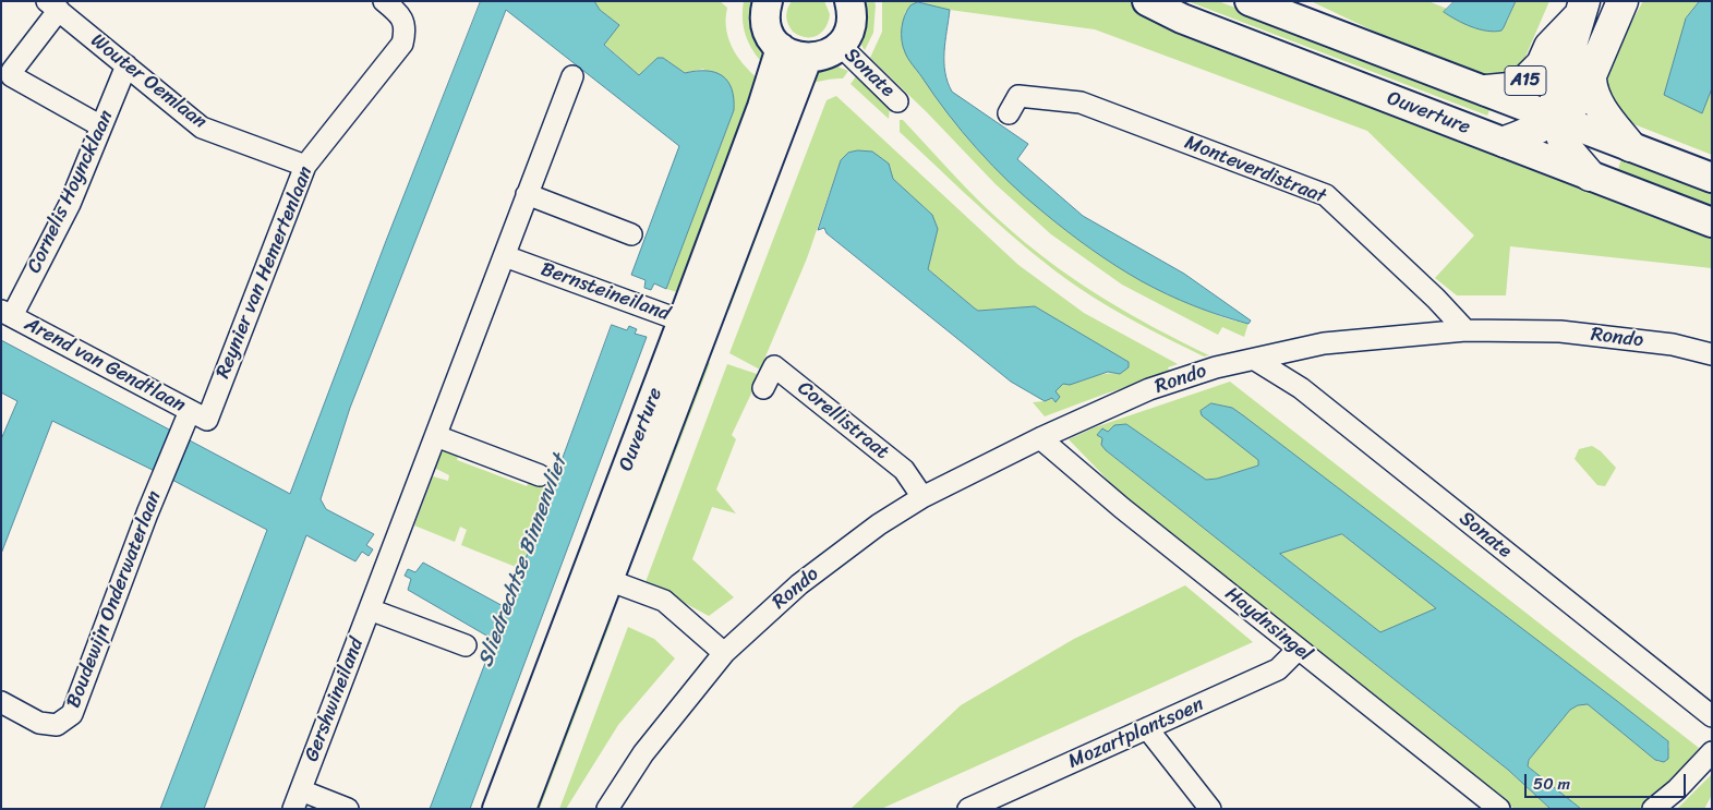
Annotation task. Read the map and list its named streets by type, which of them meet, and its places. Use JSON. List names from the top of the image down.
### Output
{
  "streets": {
    "highway": ["A15"],
    "street": [
      "Sonate",
      "Wouter Oemlaan",
      "Ouverture",
      "Monteverdistraat",
      "Cornelis Hoyncklaan",
      "Reynier van Hemertenlaan",
      "Bernsteineiland",
      "Rondo",
      "Arend van Gendtlaan",
      "Corellistraat",
      "Boudewijn Onderwaterlaan",
      "Haydnsingel",
      "Gershwineiland",
      "Mozartplantsoen"
    ]
  },
  "crossings": [
    ["Sonate", "Rondo"],
    ["A15", "Ouverture"],
    ["Wouter Oemlaan", "Cornelis Hoyncklaan"],
    ["Wouter Oemlaan", "Reynier van Hemertenlaan"],
    ["Ouverture", "Bernsteineiland"],
    ["Monteverdistraat", "Rondo"],
    ["Cornelis Hoyncklaan", "Arend van Gendtlaan"],
    ["Reynier van Hemertenlaan", "Arend van Gendtlaan"],
    ["Reynier van Hemertenlaan", "Boudewijn Onderwaterlaan"],
    ["Rondo", "Corellistraat"],
    ["Rondo", "Haydnsingel"],
    ["Arend van Gendtlaan", "Boudewijn Onderwaterlaan"],
    ["Haydnsingel", "Mozartplantsoen"]
  ],
  "water": ["Sliedrechtse Binnenvliet"],
  "scale_bar": "50 m"
}
